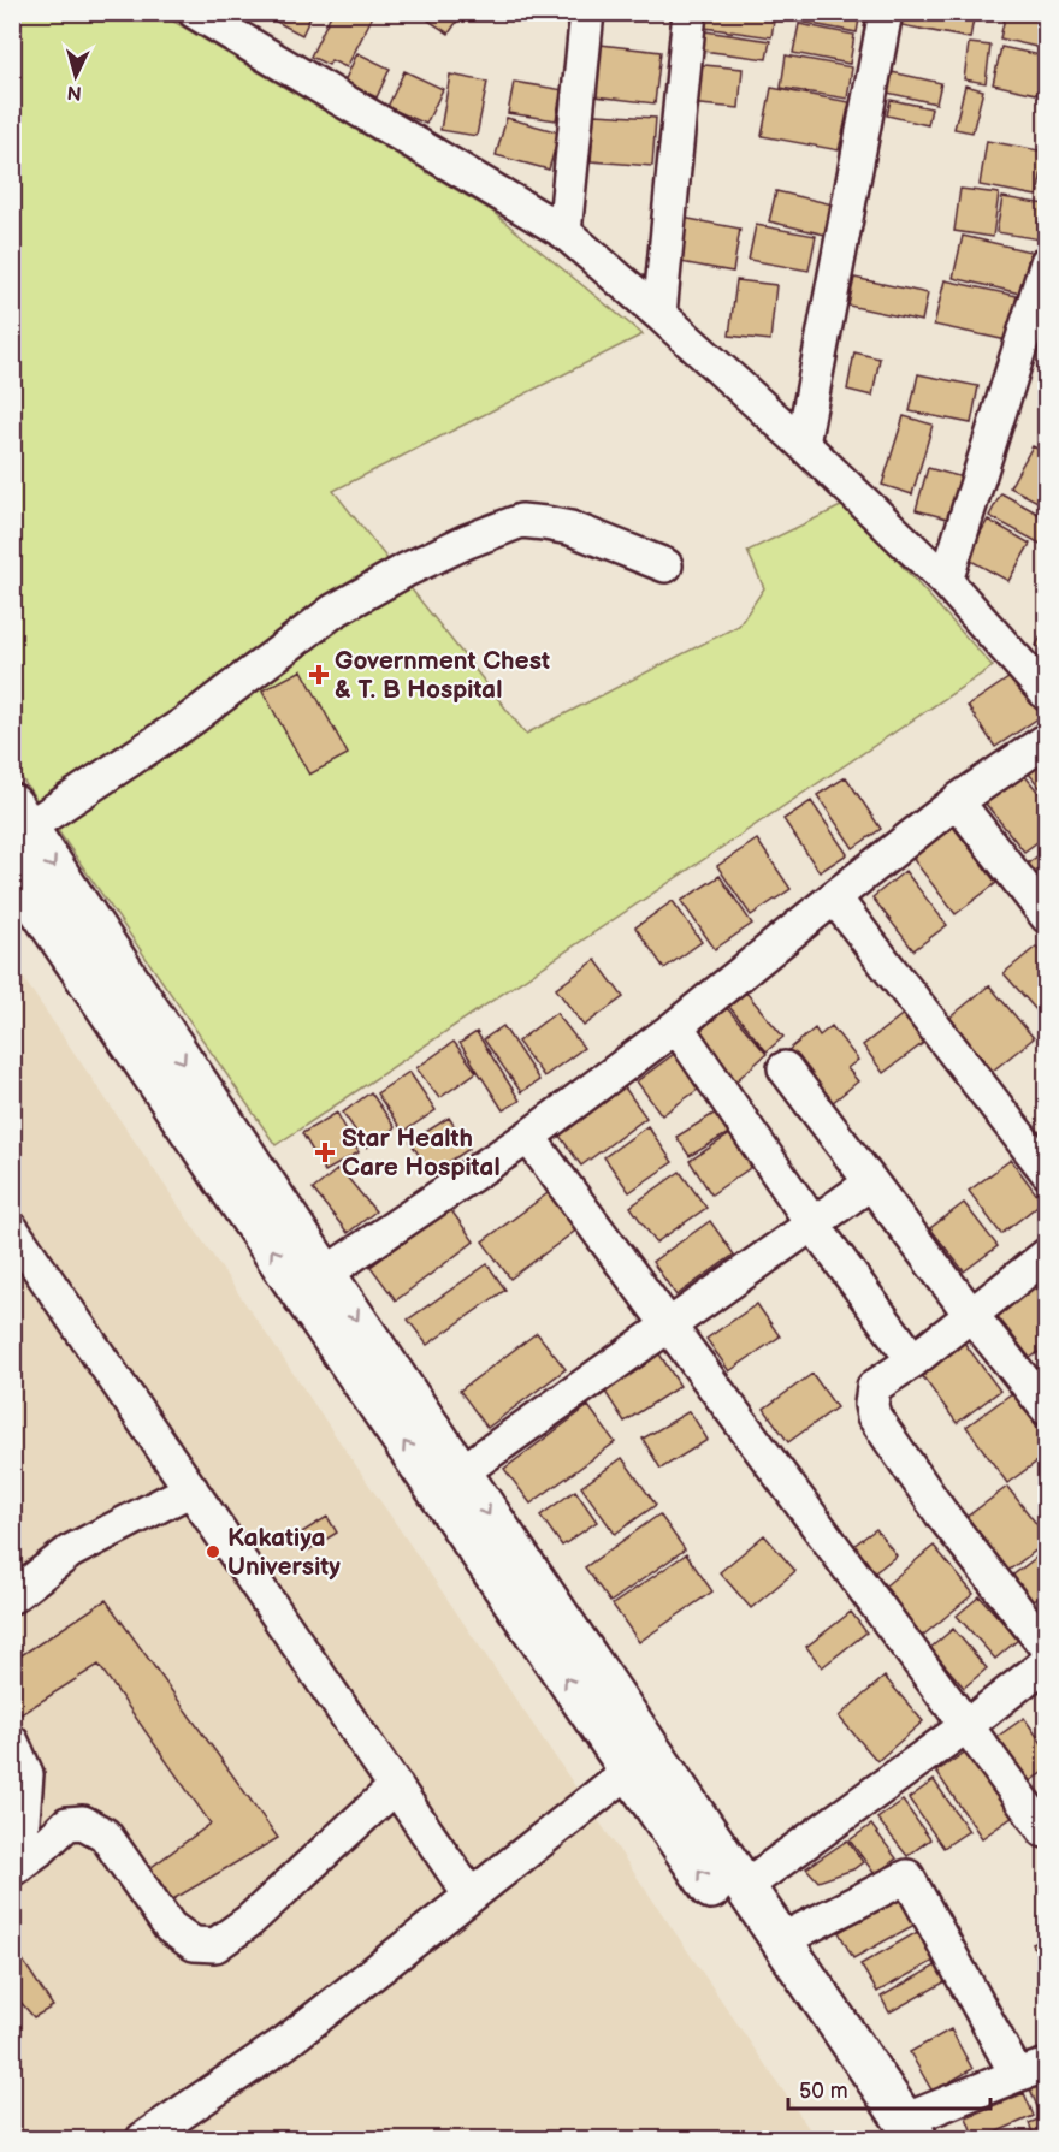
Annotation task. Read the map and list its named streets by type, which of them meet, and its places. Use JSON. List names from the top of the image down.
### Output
{
  "places": {
    "health": ["Government Chest & T. B Hospital", "Star Health Care Hospital"],
    "other": ["Kakatiya University"]
  },
  "scale_bar": "50 m",
  "north": "bottom"
}
